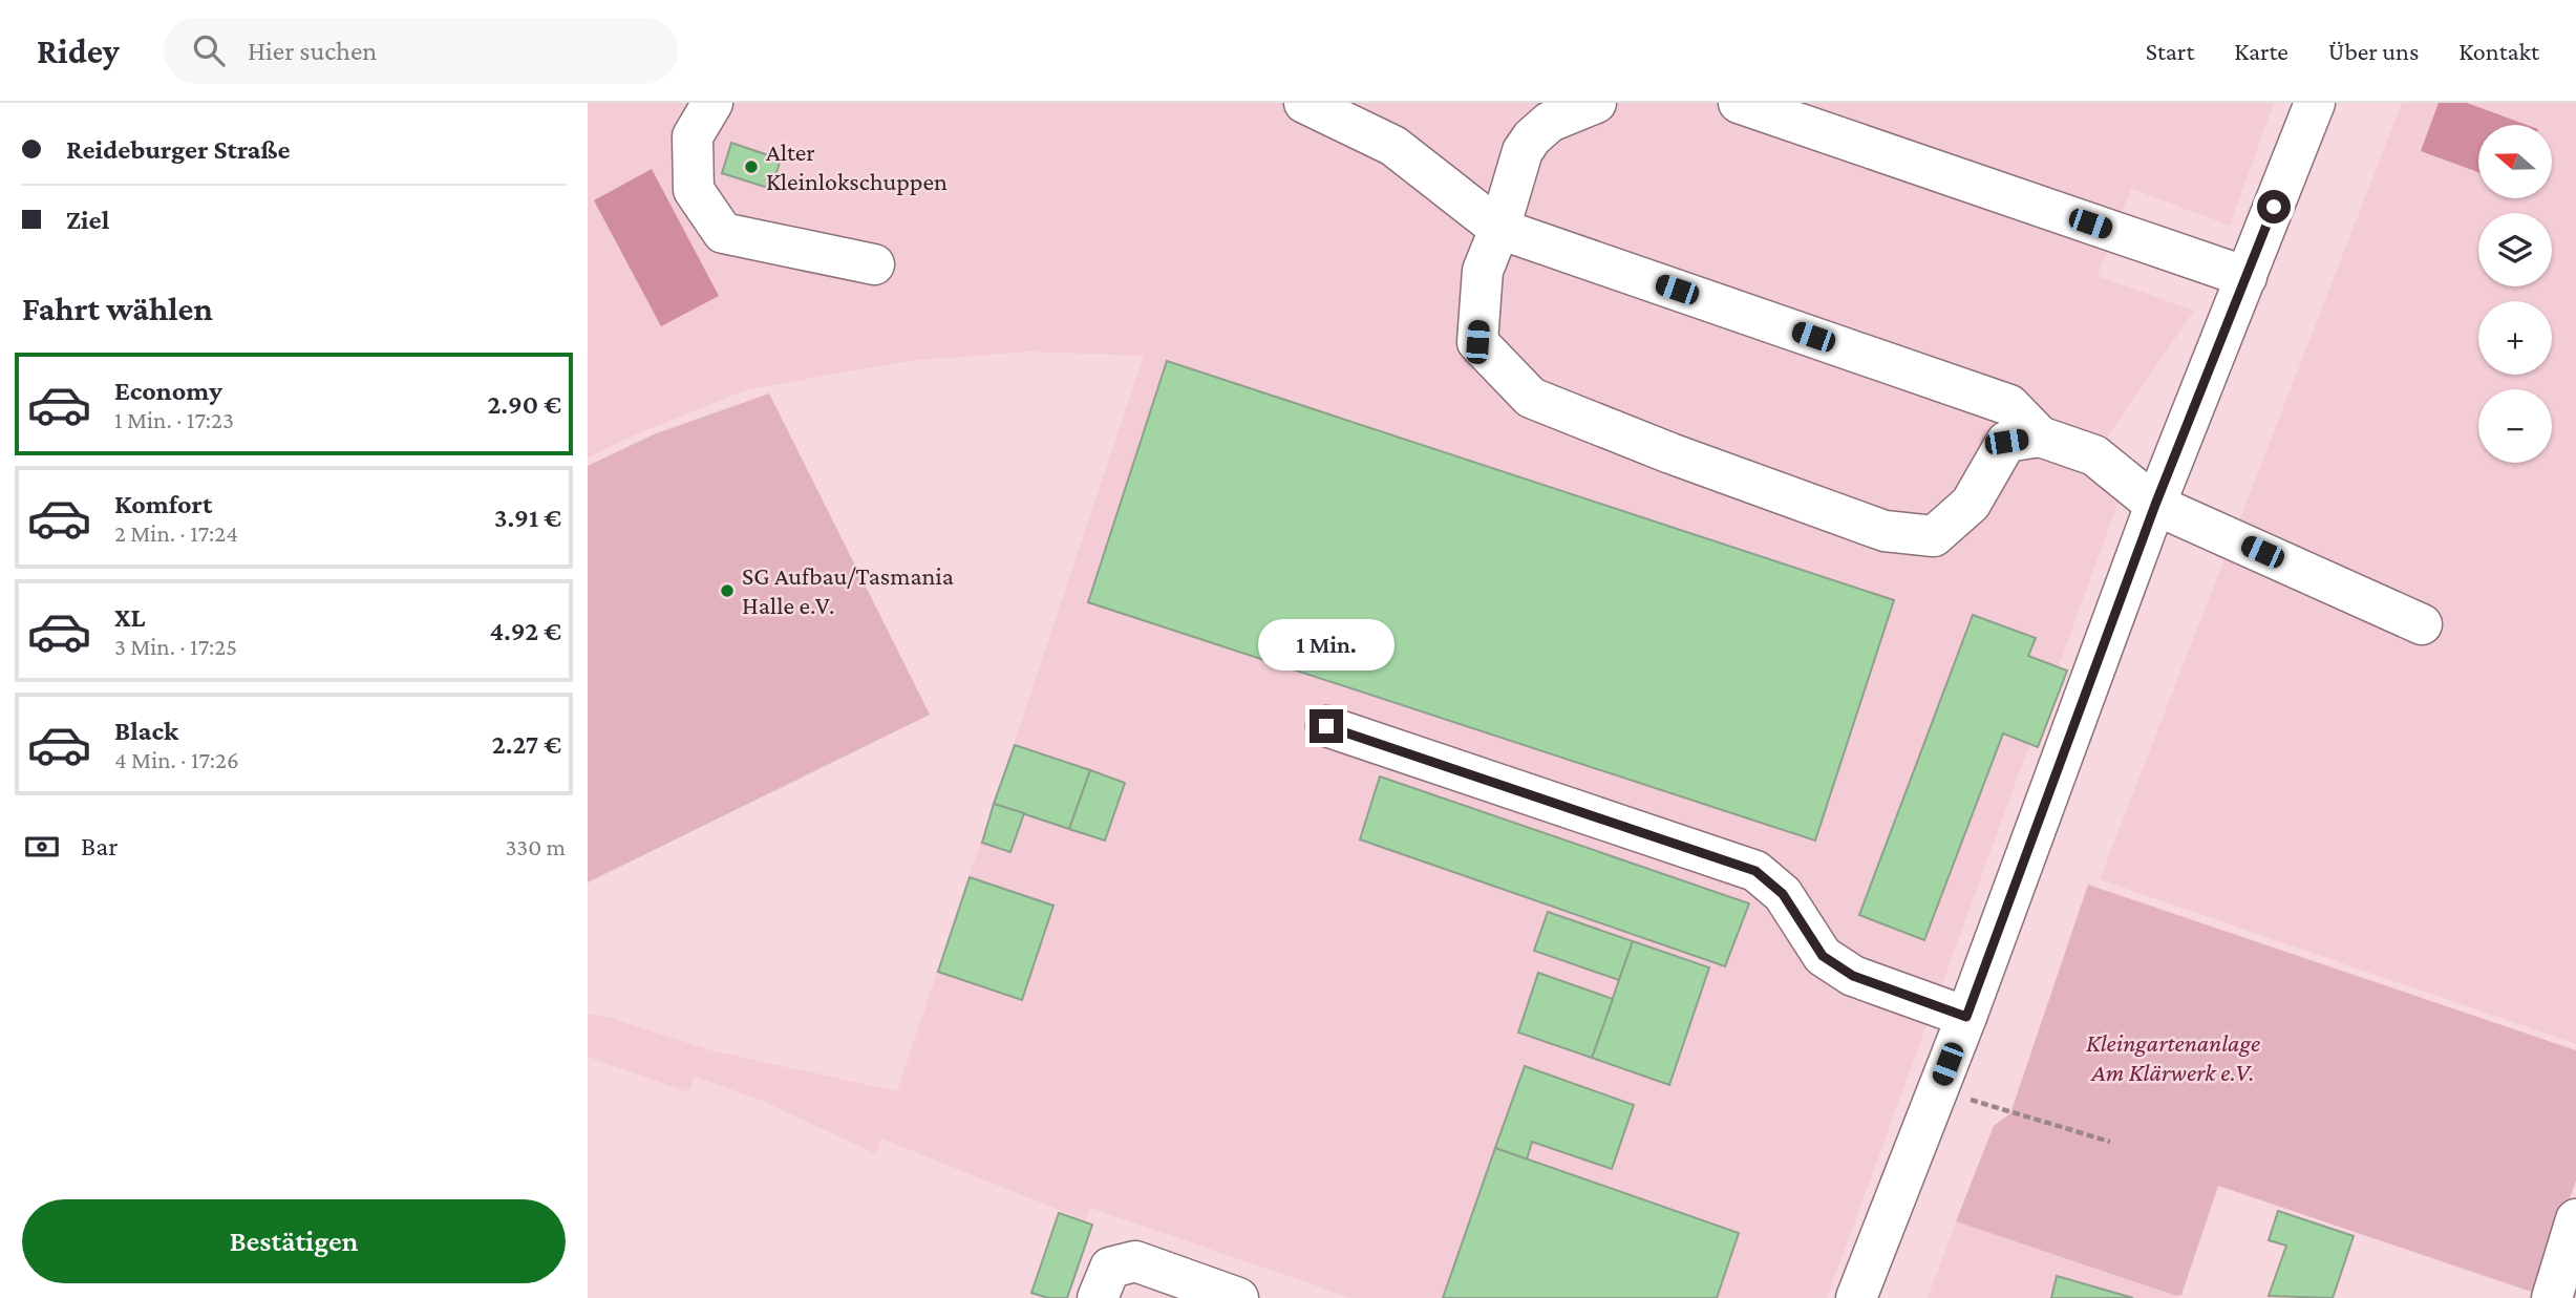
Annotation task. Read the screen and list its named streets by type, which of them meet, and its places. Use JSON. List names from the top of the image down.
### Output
{
  "parks": ["Kleingartenanlage Am Klärwerk e.V."],
  "places": ["Alter Kleinlokschuppen", "SG Aufbau/Tasmania Halle e.V."],
  "north": "left",
  "page": {
    "header": "Ridey",
    "search": "Hier suchen",
    "nav": [
      "Start",
      "Karte",
      "Über uns",
      "Kontakt"
    ],
    "banner": ["Reideburger Straße", "Ziel"],
    "map_buttons": ["+", "−"],
    "heading": "Fahrt wählen",
    "list": [
      {
        "name": "Economy",
        "note": "1 Min. · 17:23",
        "value": "2.90 €"
      },
      {
        "name": "Komfort",
        "note": "2 Min. · 17:24",
        "value": "3.91 €"
      },
      {
        "name": "XL",
        "note": "3 Min. · 17:25",
        "value": "4.92 €"
      },
      {
        "name": "Black",
        "note": "4 Min. · 17:26",
        "value": "2.27 €"
      }
    ],
    "bubble": "1 Min.",
    "pay": ["Bar", "330 m"],
    "buttons": "Bestätigen"
  }
}
